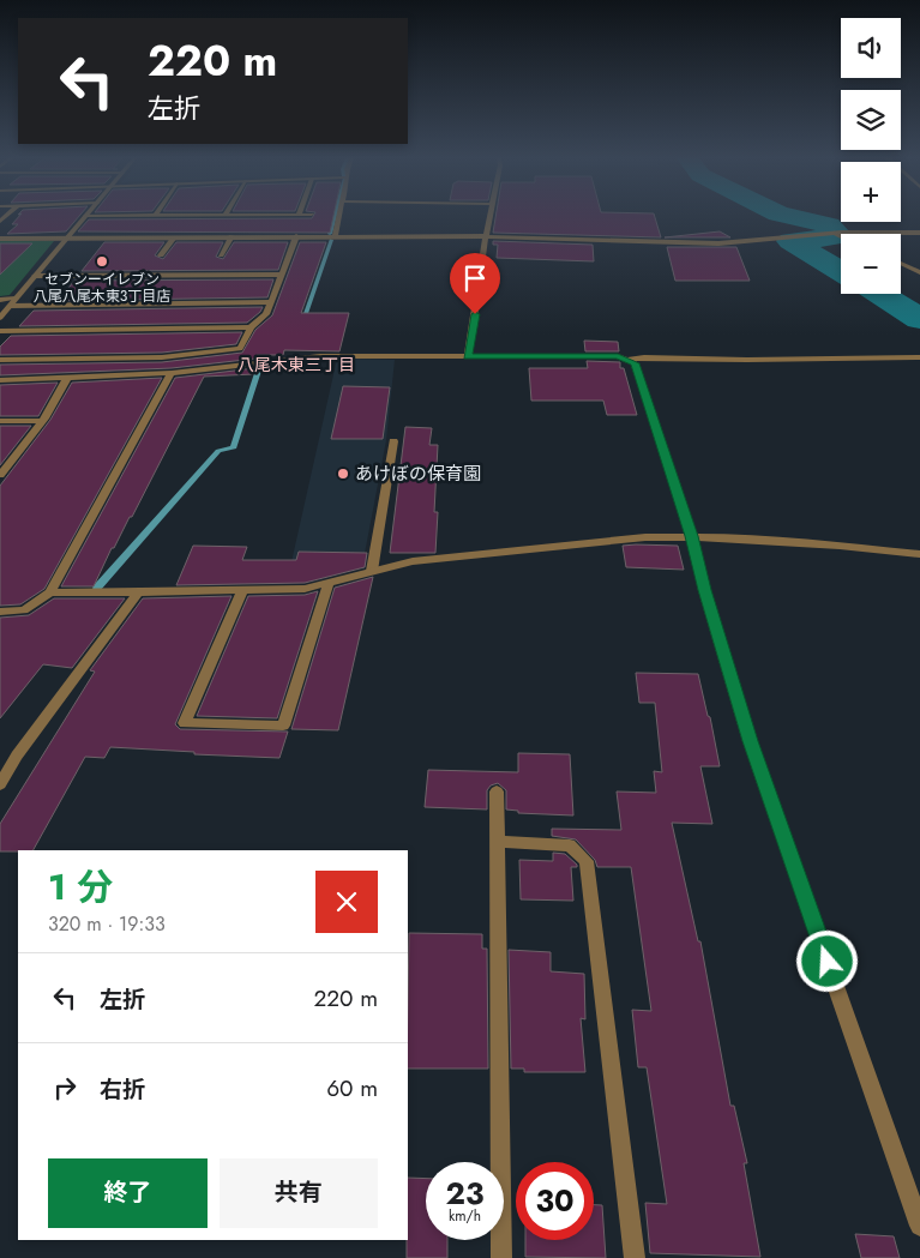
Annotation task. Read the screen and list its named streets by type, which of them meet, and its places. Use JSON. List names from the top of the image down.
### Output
{
  "districts": ["八尾木東三丁目"],
  "places": ["セブンーイレブン 八尾八尾木東3丁目店", "あけぼの保育園"],
  "page": {
    "map_buttons": ["+", "−"],
    "turn": ["220 m", "左折"],
    "heading": ["1 分", "320 m · 19:33"],
    "list": [
      {
        "name": "左折",
        "value": "220 m"
      },
      {
        "name": "右折",
        "value": "60 m"
      }
    ],
    "buttons": ["終了", "共有"],
    "speed": "23 km/h",
    "limit": "30"
  }
}
